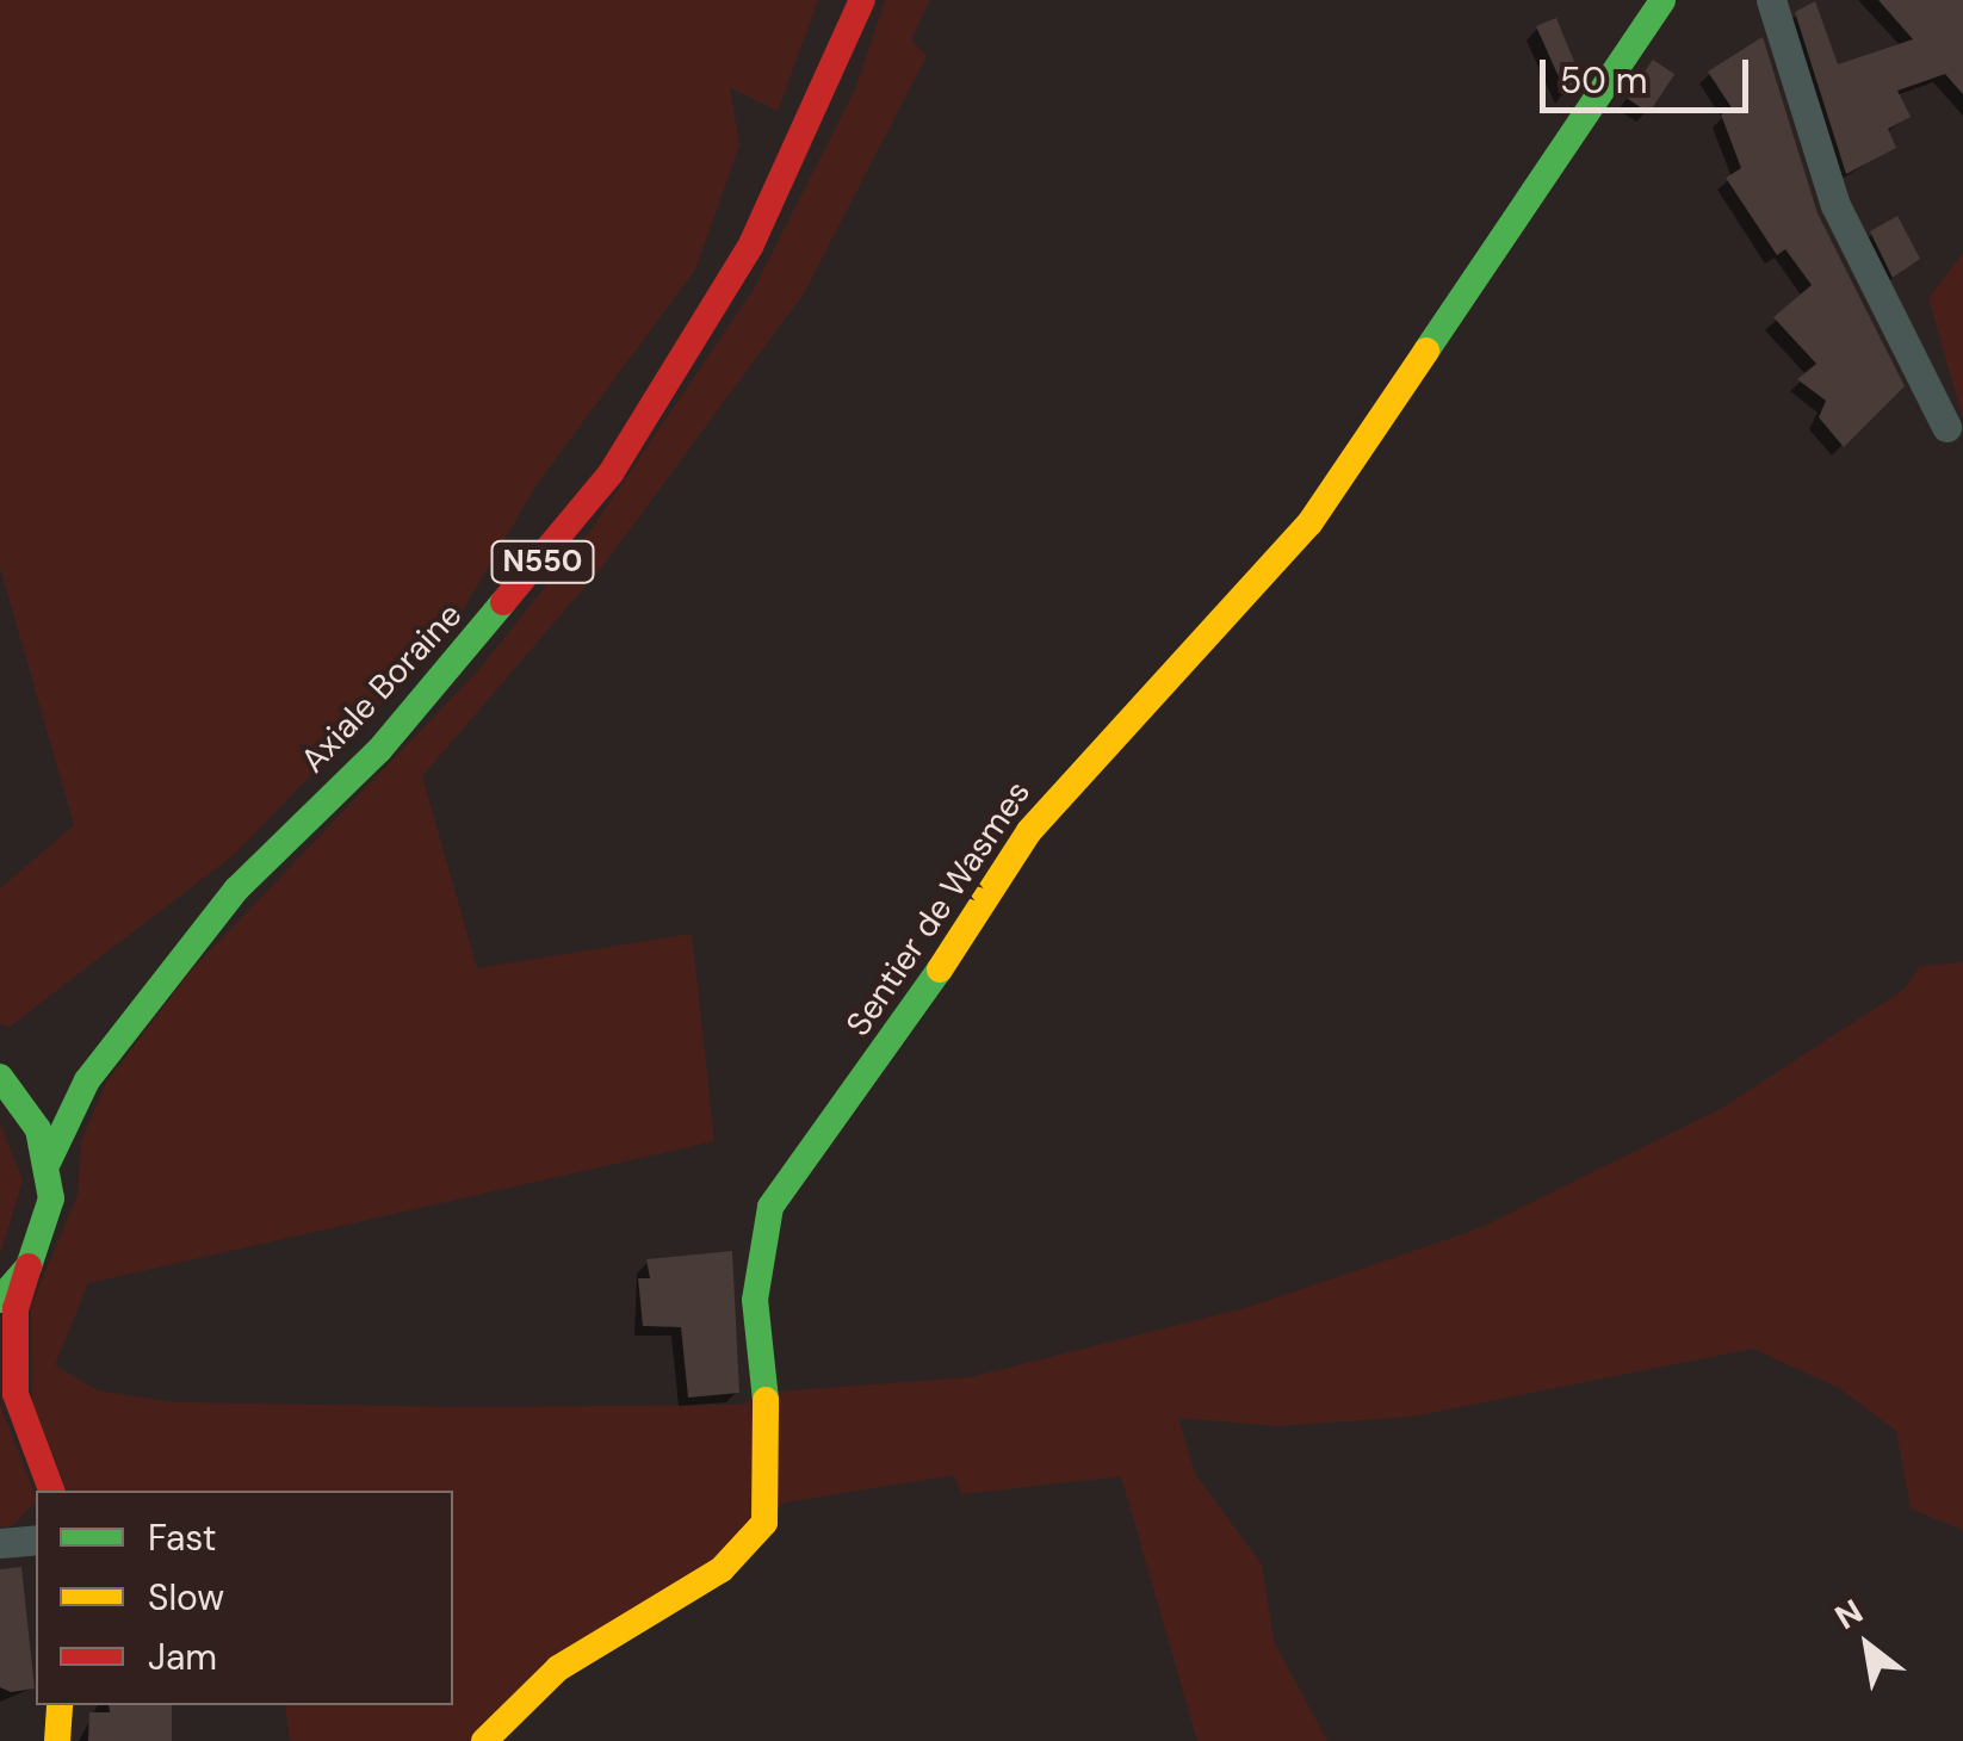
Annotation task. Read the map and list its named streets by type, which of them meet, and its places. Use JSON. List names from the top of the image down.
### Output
{
  "streets": {
    "street": ["N550", "Axiale Boraine", "Sentier de Wasmes"]
  },
  "legend": ["Fast", "Slow", "Jam"],
  "scale_bar": "50 m",
  "north": "top left"
}
